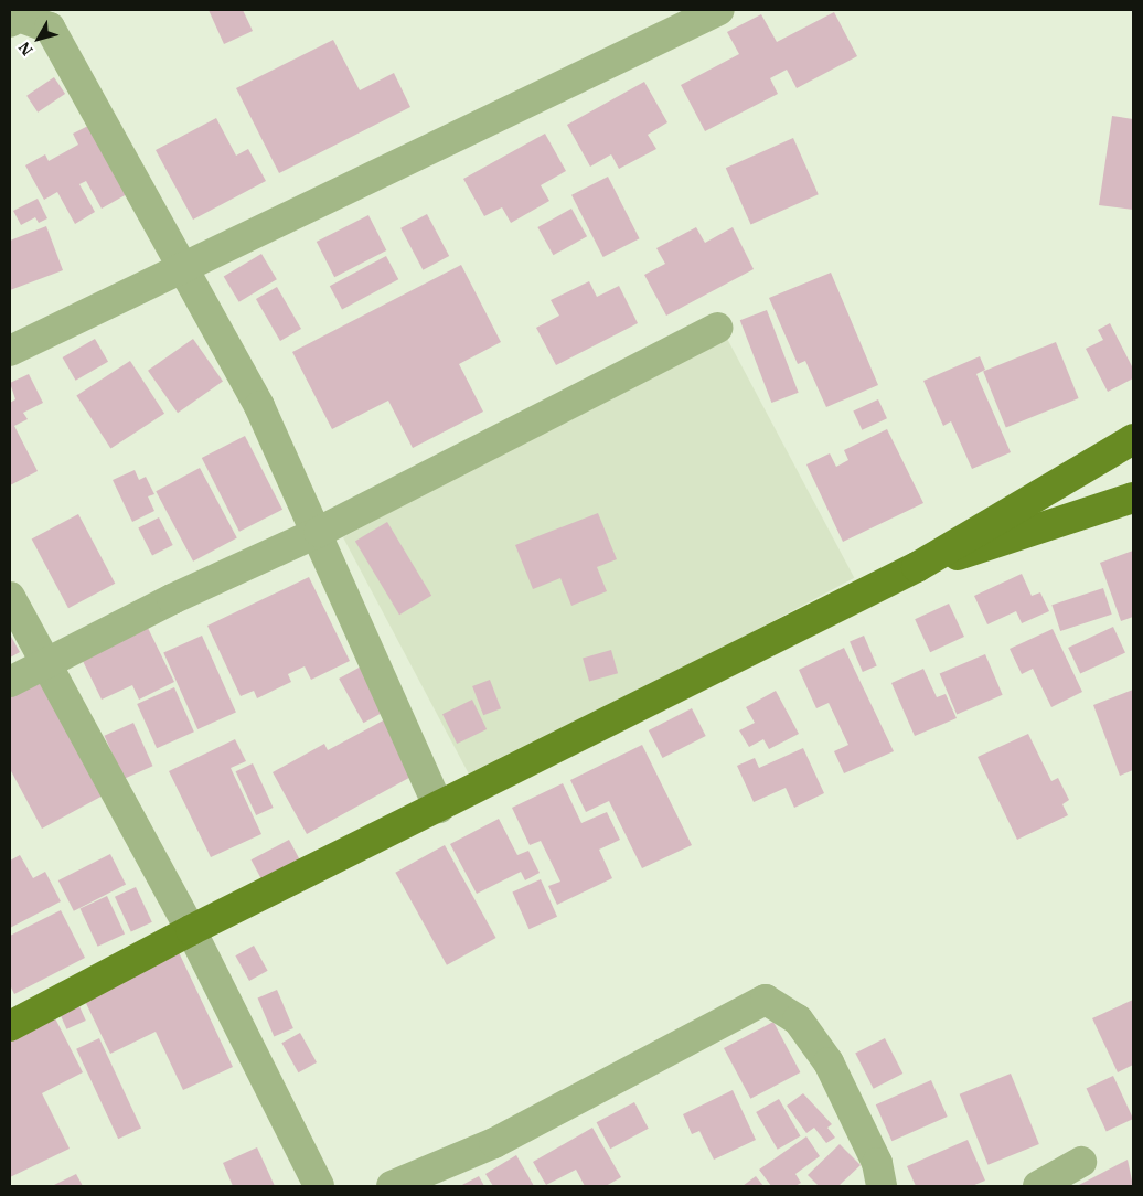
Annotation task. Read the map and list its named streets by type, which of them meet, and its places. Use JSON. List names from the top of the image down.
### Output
{
  "north": "bottom left"
}
